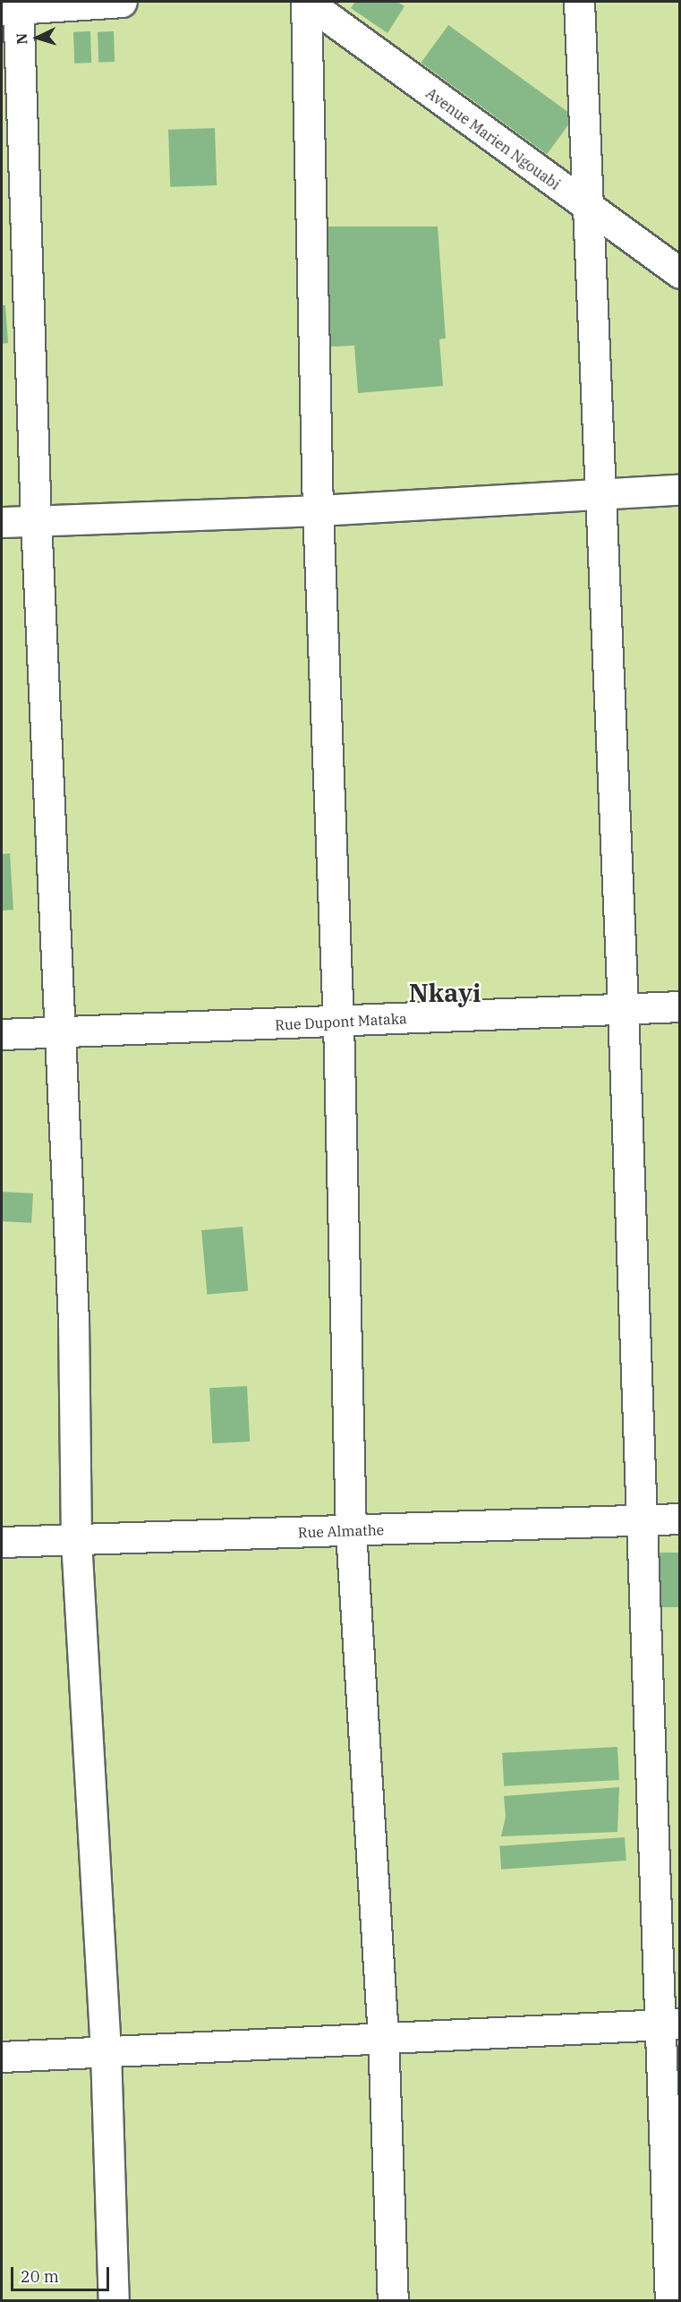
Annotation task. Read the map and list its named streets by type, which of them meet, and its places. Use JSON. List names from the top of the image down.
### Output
{
  "streets": {
    "street": ["Avenue Marien Ngouabi", "Rue Dupont Mataka", "Rue Almathe"]
  },
  "districts": ["Nkayi"],
  "scale_bar": "20 m",
  "north": "left"
}
